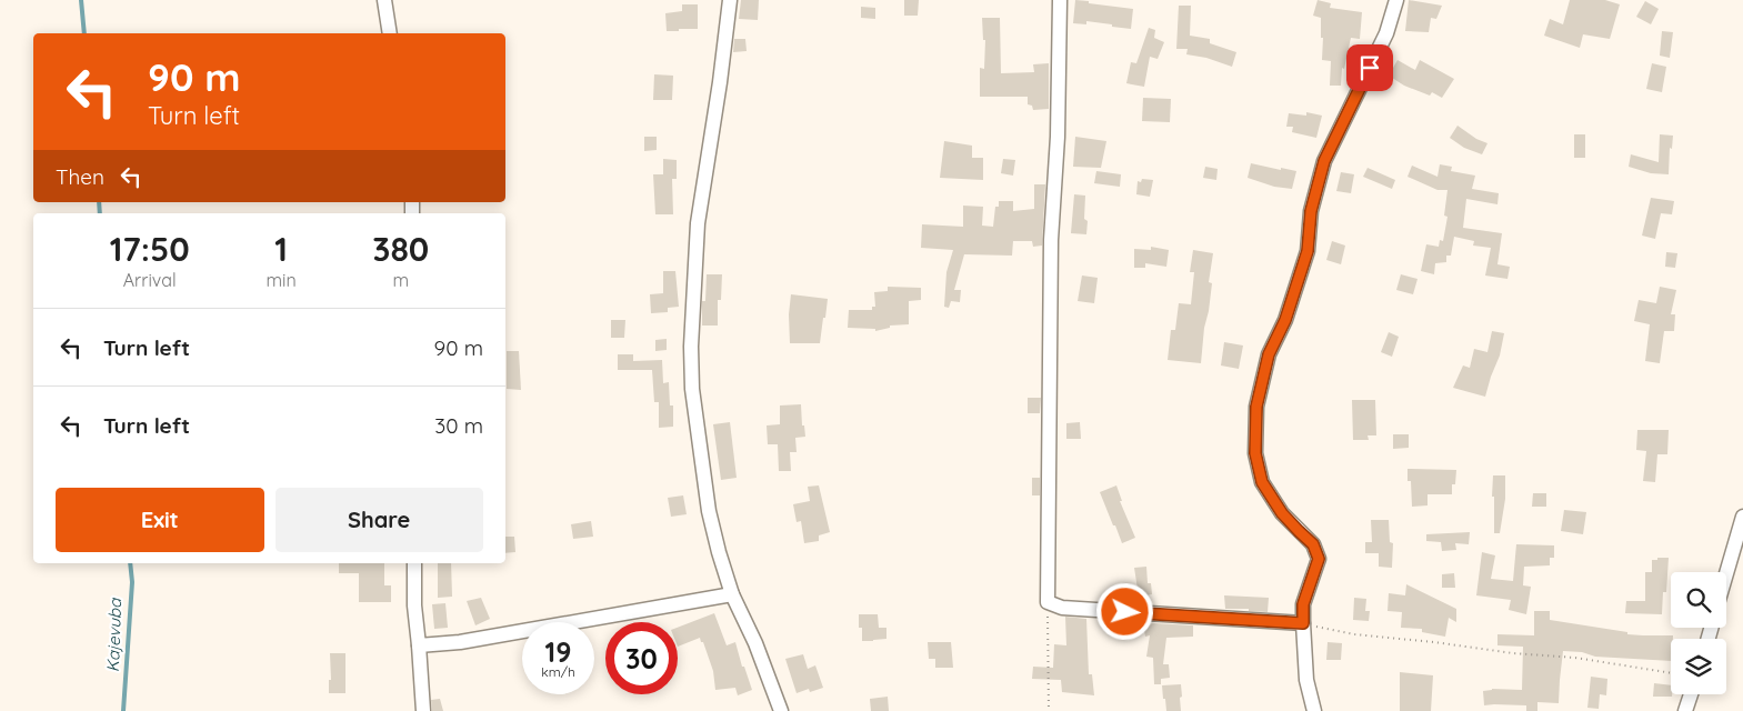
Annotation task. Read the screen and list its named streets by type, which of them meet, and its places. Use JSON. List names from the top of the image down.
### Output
{
  "water": ["Kajevuba"],
  "page": {
    "turn": ["90 m", "Turn left"],
    "then": "Then",
    "eta": [
      "17:50",
      "Arrival",
      "1",
      "min",
      "380",
      "m"
    ],
    "list": [
      {
        "name": "Turn left",
        "value": "90 m"
      },
      {
        "name": "Turn left",
        "value": "30 m"
      }
    ],
    "buttons": ["Exit", "Share"],
    "speed": "19 km/h",
    "limit": "30"
  }
}
